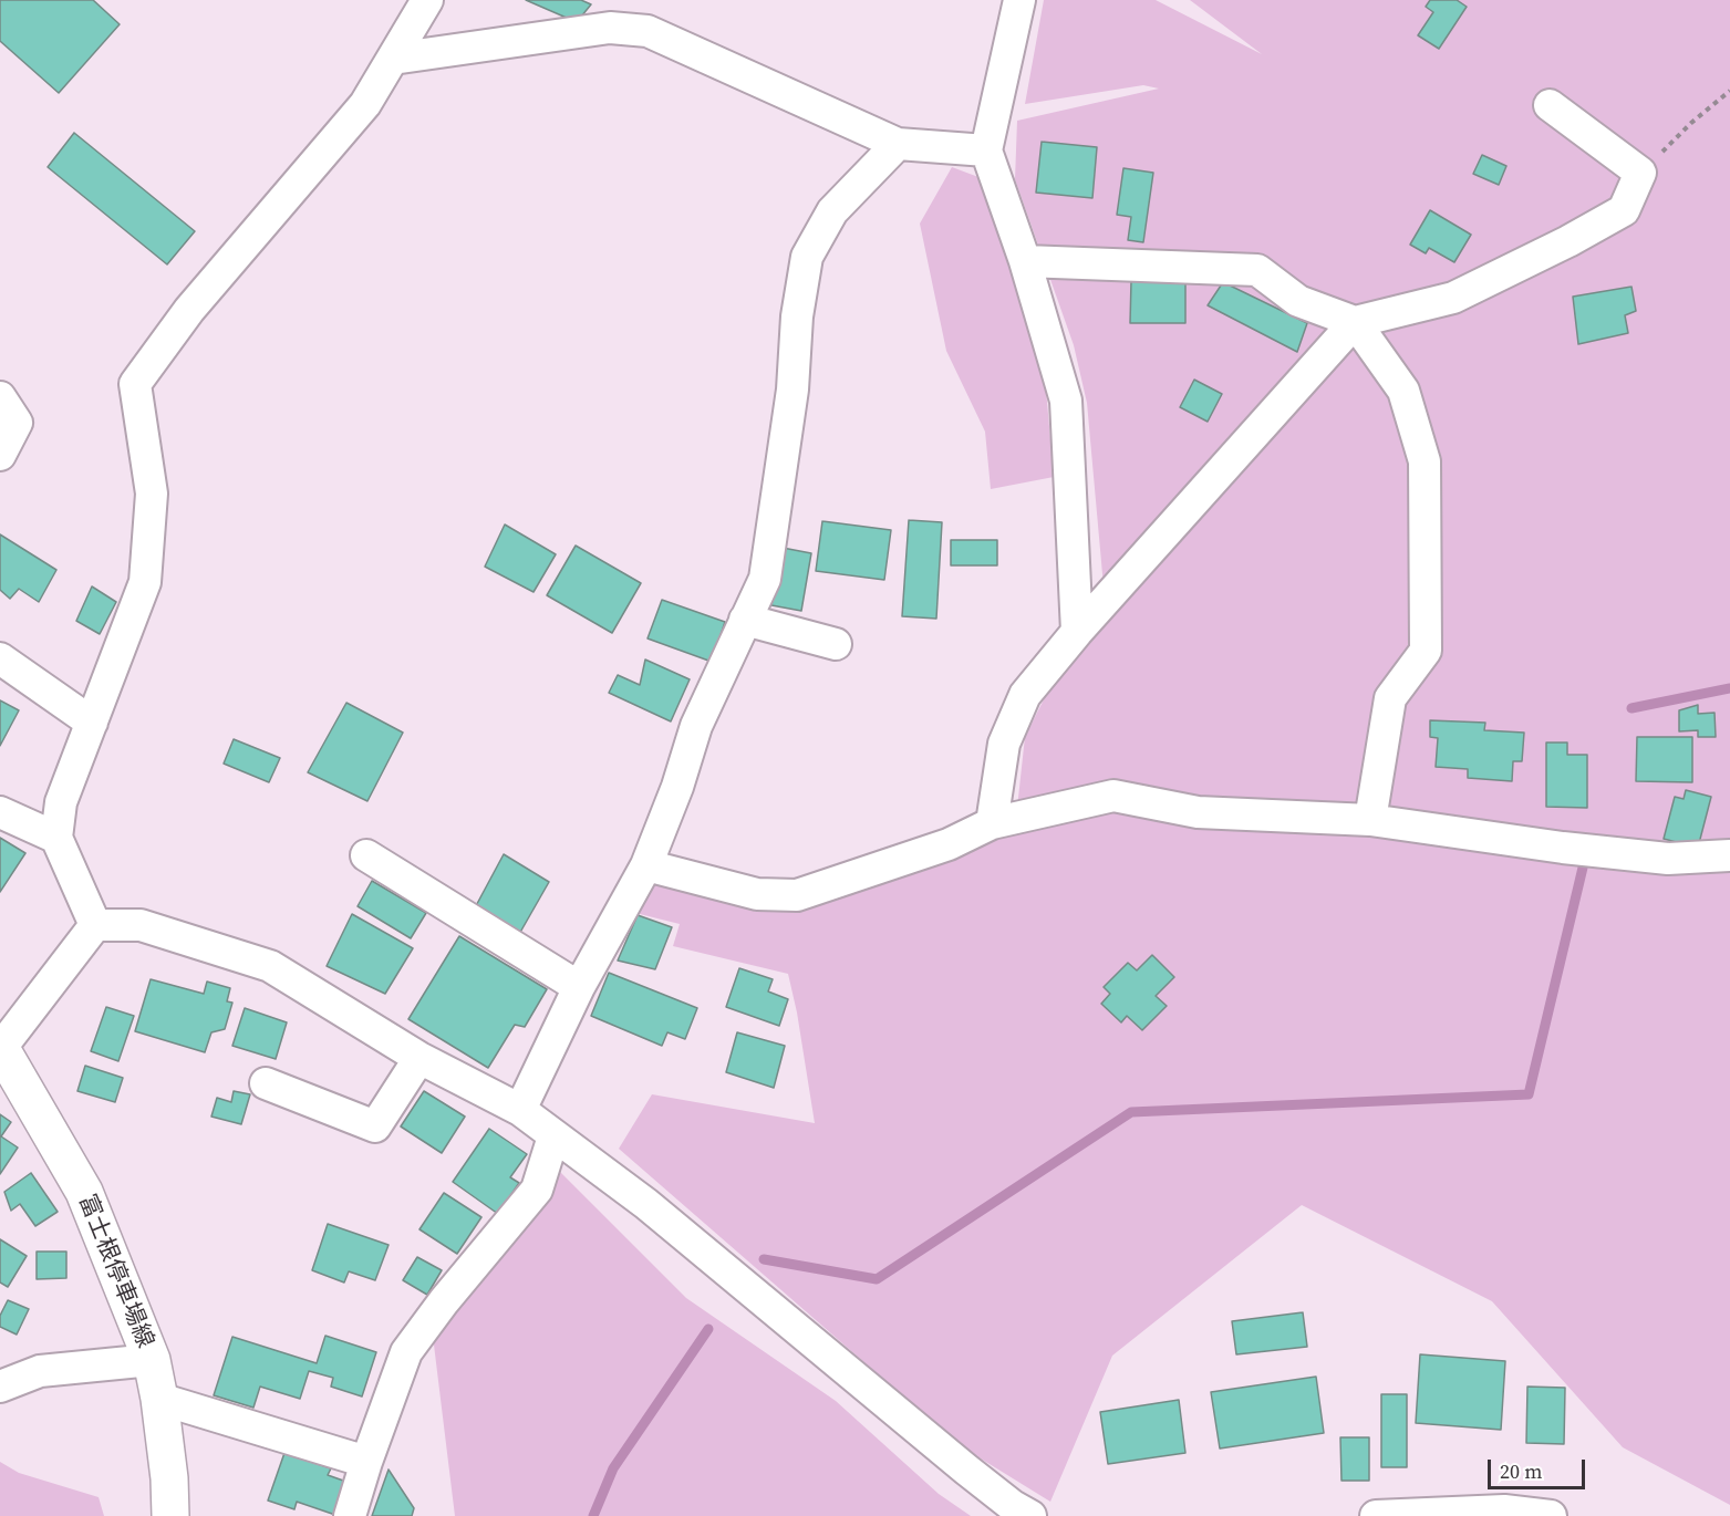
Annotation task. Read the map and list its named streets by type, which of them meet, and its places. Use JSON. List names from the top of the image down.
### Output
{
  "streets": {
    "main road": ["富士根停車場線"]
  },
  "scale_bar": "20 m"
}
